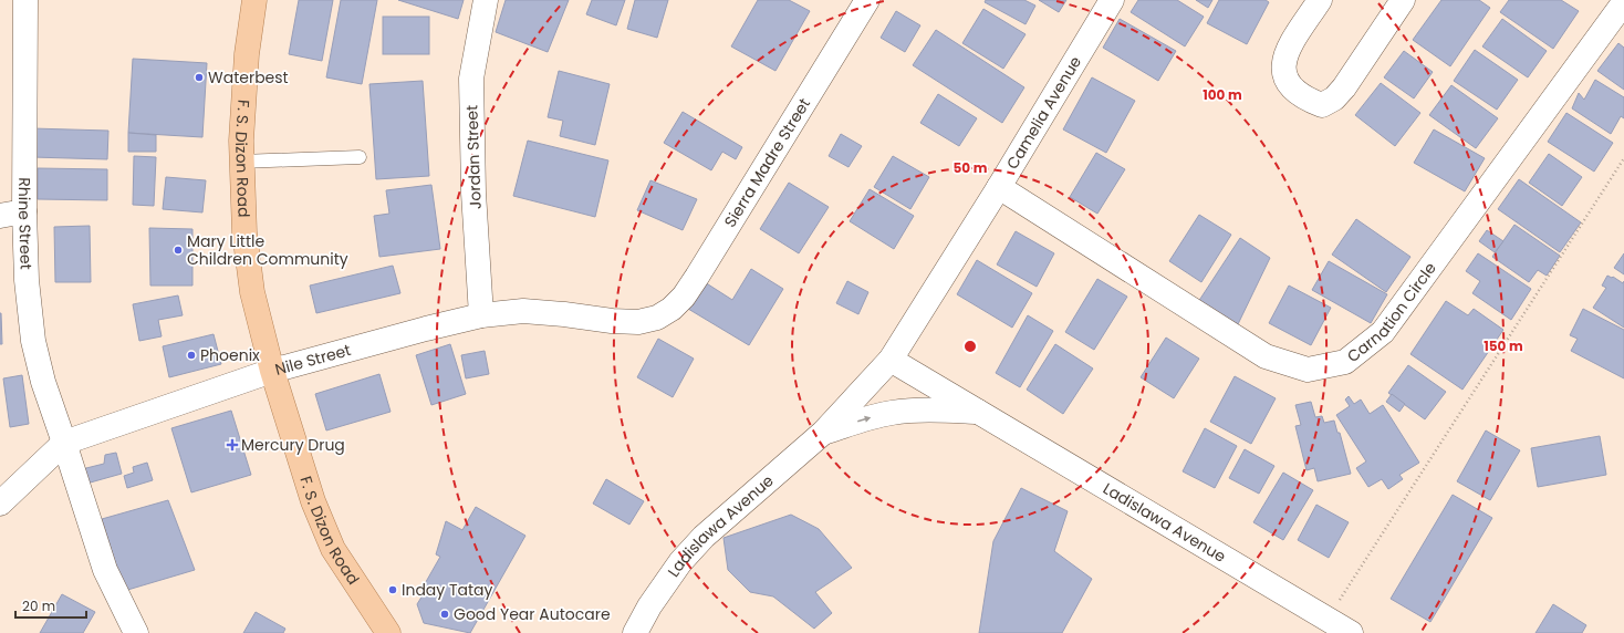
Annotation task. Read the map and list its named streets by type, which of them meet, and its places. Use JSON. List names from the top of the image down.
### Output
{
  "streets": {
    "main road": ["F. S. Dizon Road"],
    "street": [
      "Camelia Avenue",
      "Jordan Street",
      "Sierra Madre Street",
      "Rhine Street",
      "Carnation Circle",
      "Nile Street",
      "Ladislawa Avenue"
    ]
  },
  "crossings": [
    ["Camelia Avenue", "Carnation Circle"],
    ["Camelia Avenue", "Ladislawa Avenue"],
    ["Jordan Street", "Nile Street"],
    ["F. S. Dizon Road", "Nile Street"],
    ["Sierra Madre Street", "Nile Street"],
    ["Rhine Street", "Nile Street"]
  ],
  "places": {
    "other": [
      "Waterbest",
      "Mary Little Children Community",
      "Phoenix",
      "Inday Tatay",
      "Good Year Autocare"
    ],
    "health": ["Mercury Drug"]
  },
  "scale_bar": "20 m",
  "rings": ["100 m", "50 m", "150 m"]
}
